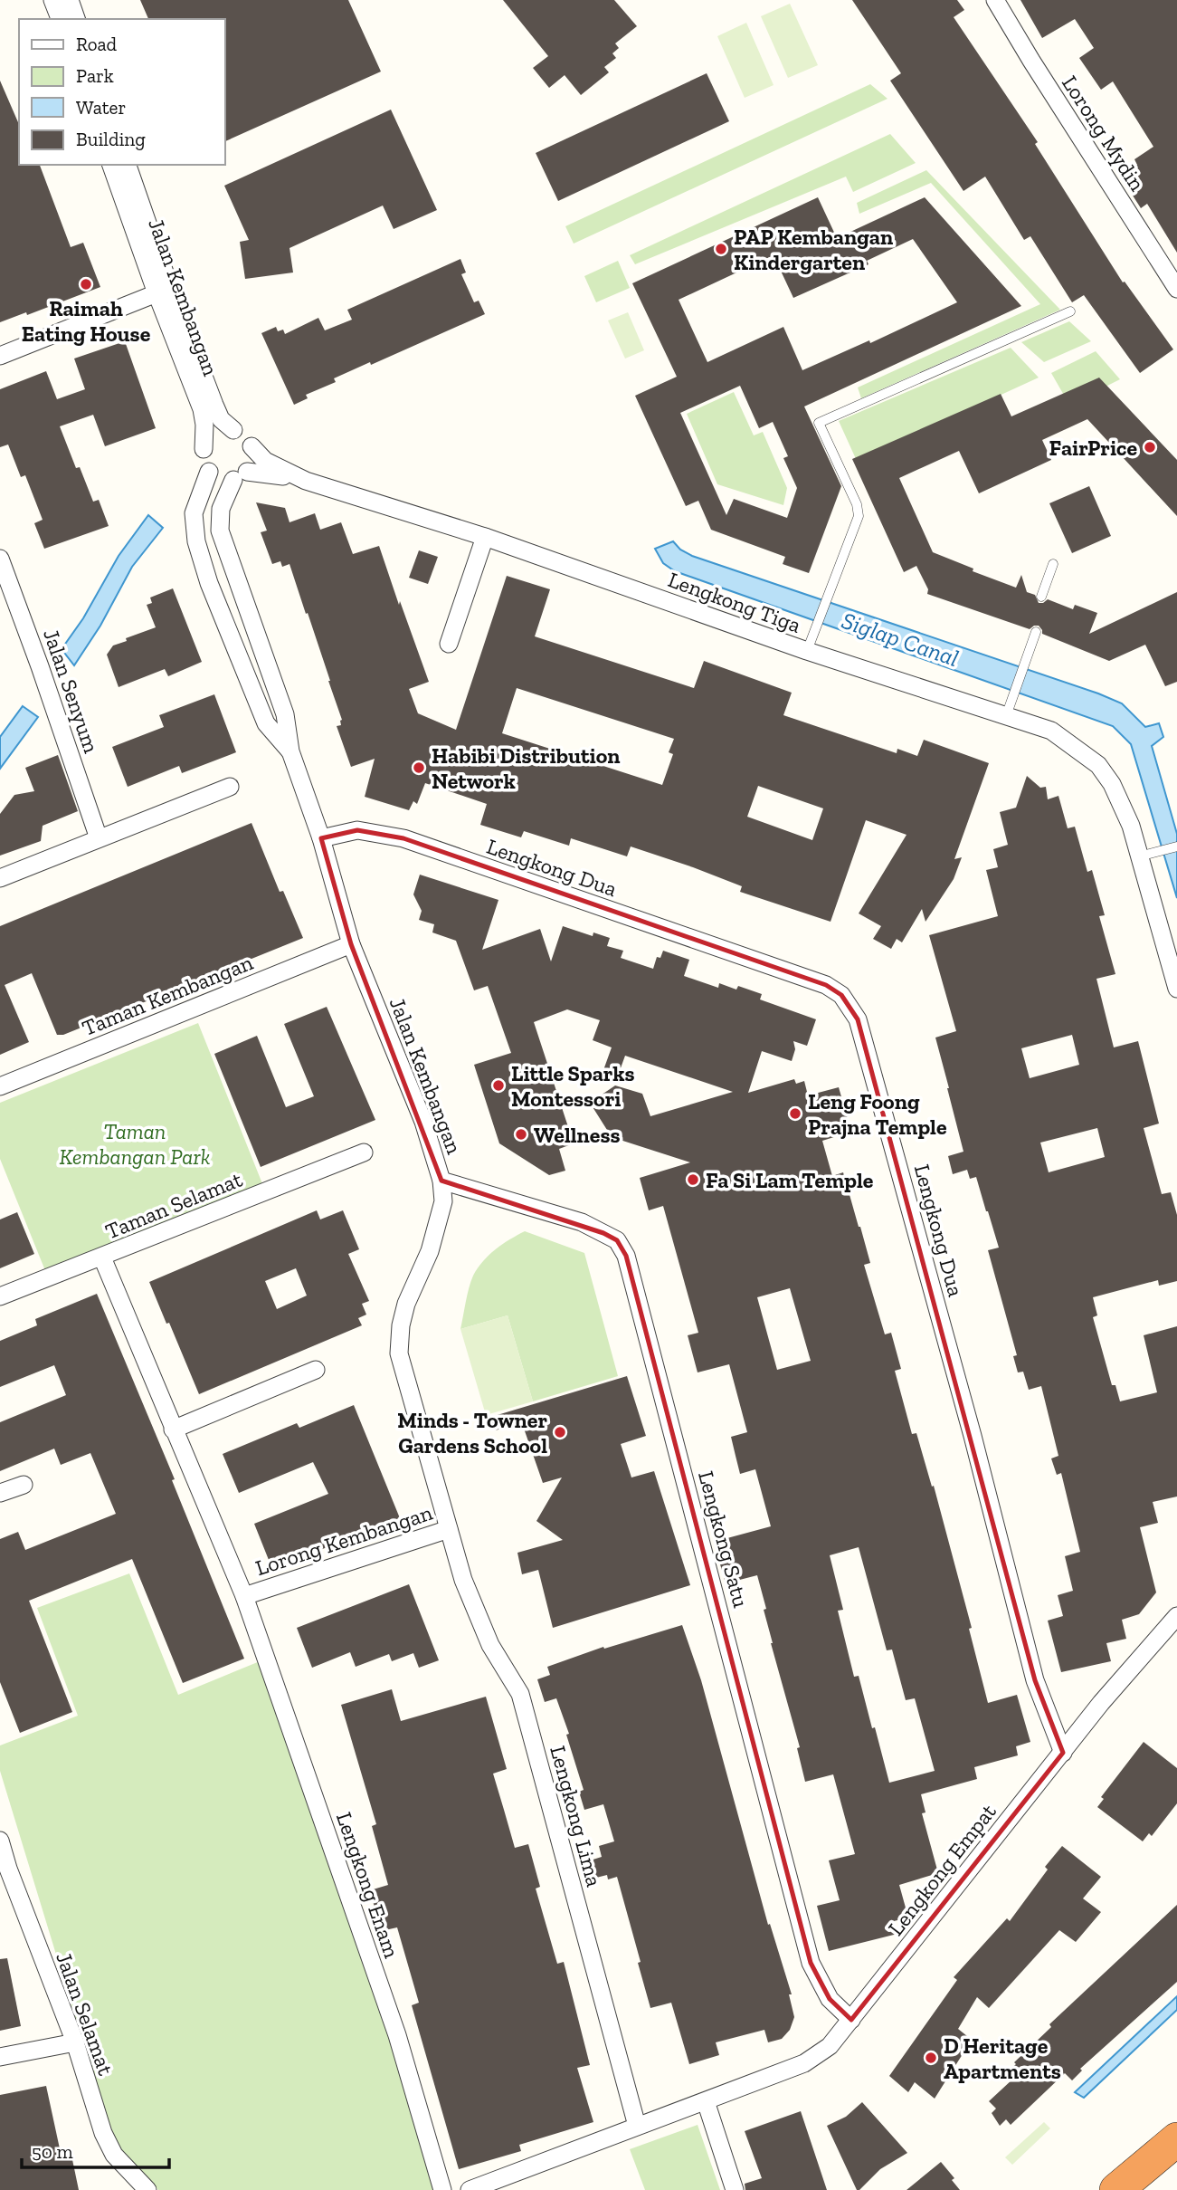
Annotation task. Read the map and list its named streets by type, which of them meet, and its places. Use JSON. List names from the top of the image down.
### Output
{
  "streets": {
    "street": [
      "Lorong Mydin",
      "Jalan Kembangan",
      "Lengkong Tiga",
      "Jalan Senyum",
      "Lengkong Dua",
      "Taman Kembangan",
      "Taman Selamat",
      "Lengkong Satu",
      "Lorong Kembangan",
      "Lengkong Lima",
      "Lengkong Empat",
      "Lengkong Enam",
      "Jalan Selamat"
    ]
  },
  "crossings": [
    ["Jalan Kembangan", "Lengkong Tiga"],
    ["Jalan Kembangan", "Lengkong Dua"],
    ["Jalan Kembangan", "Taman Kembangan"],
    ["Jalan Kembangan", "Lengkong Satu"],
    ["Jalan Kembangan", "Lorong Kembangan"],
    ["Jalan Kembangan", "Lengkong Lima"],
    ["Lengkong Dua", "Lengkong Empat"],
    ["Taman Selamat", "Lorong Kembangan"],
    ["Lengkong Satu", "Lengkong Empat"],
    ["Lorong Kembangan", "Lengkong Lima"],
    ["Lorong Kembangan", "Lengkong Enam"],
    ["Lengkong Lima", "Lengkong Empat"]
  ],
  "water": ["Siglap Canal"],
  "parks": ["Taman Kembangan Park"],
  "places": [
    "PAP Kembangan Kindergarten",
    "Raimah Eating House",
    "FairPrice",
    "Habibi Distribution Network",
    "Little Sparks Montessori",
    "Leng Foong Prajna Temple",
    "Wellness",
    "Fa Si Lam Temple",
    "Minds - Towner Gardens School",
    "D Heritage Apartments"
  ],
  "legend": [
    "Road",
    "Park",
    "Water",
    "Building"
  ],
  "scale_bar": "50 m"
}
